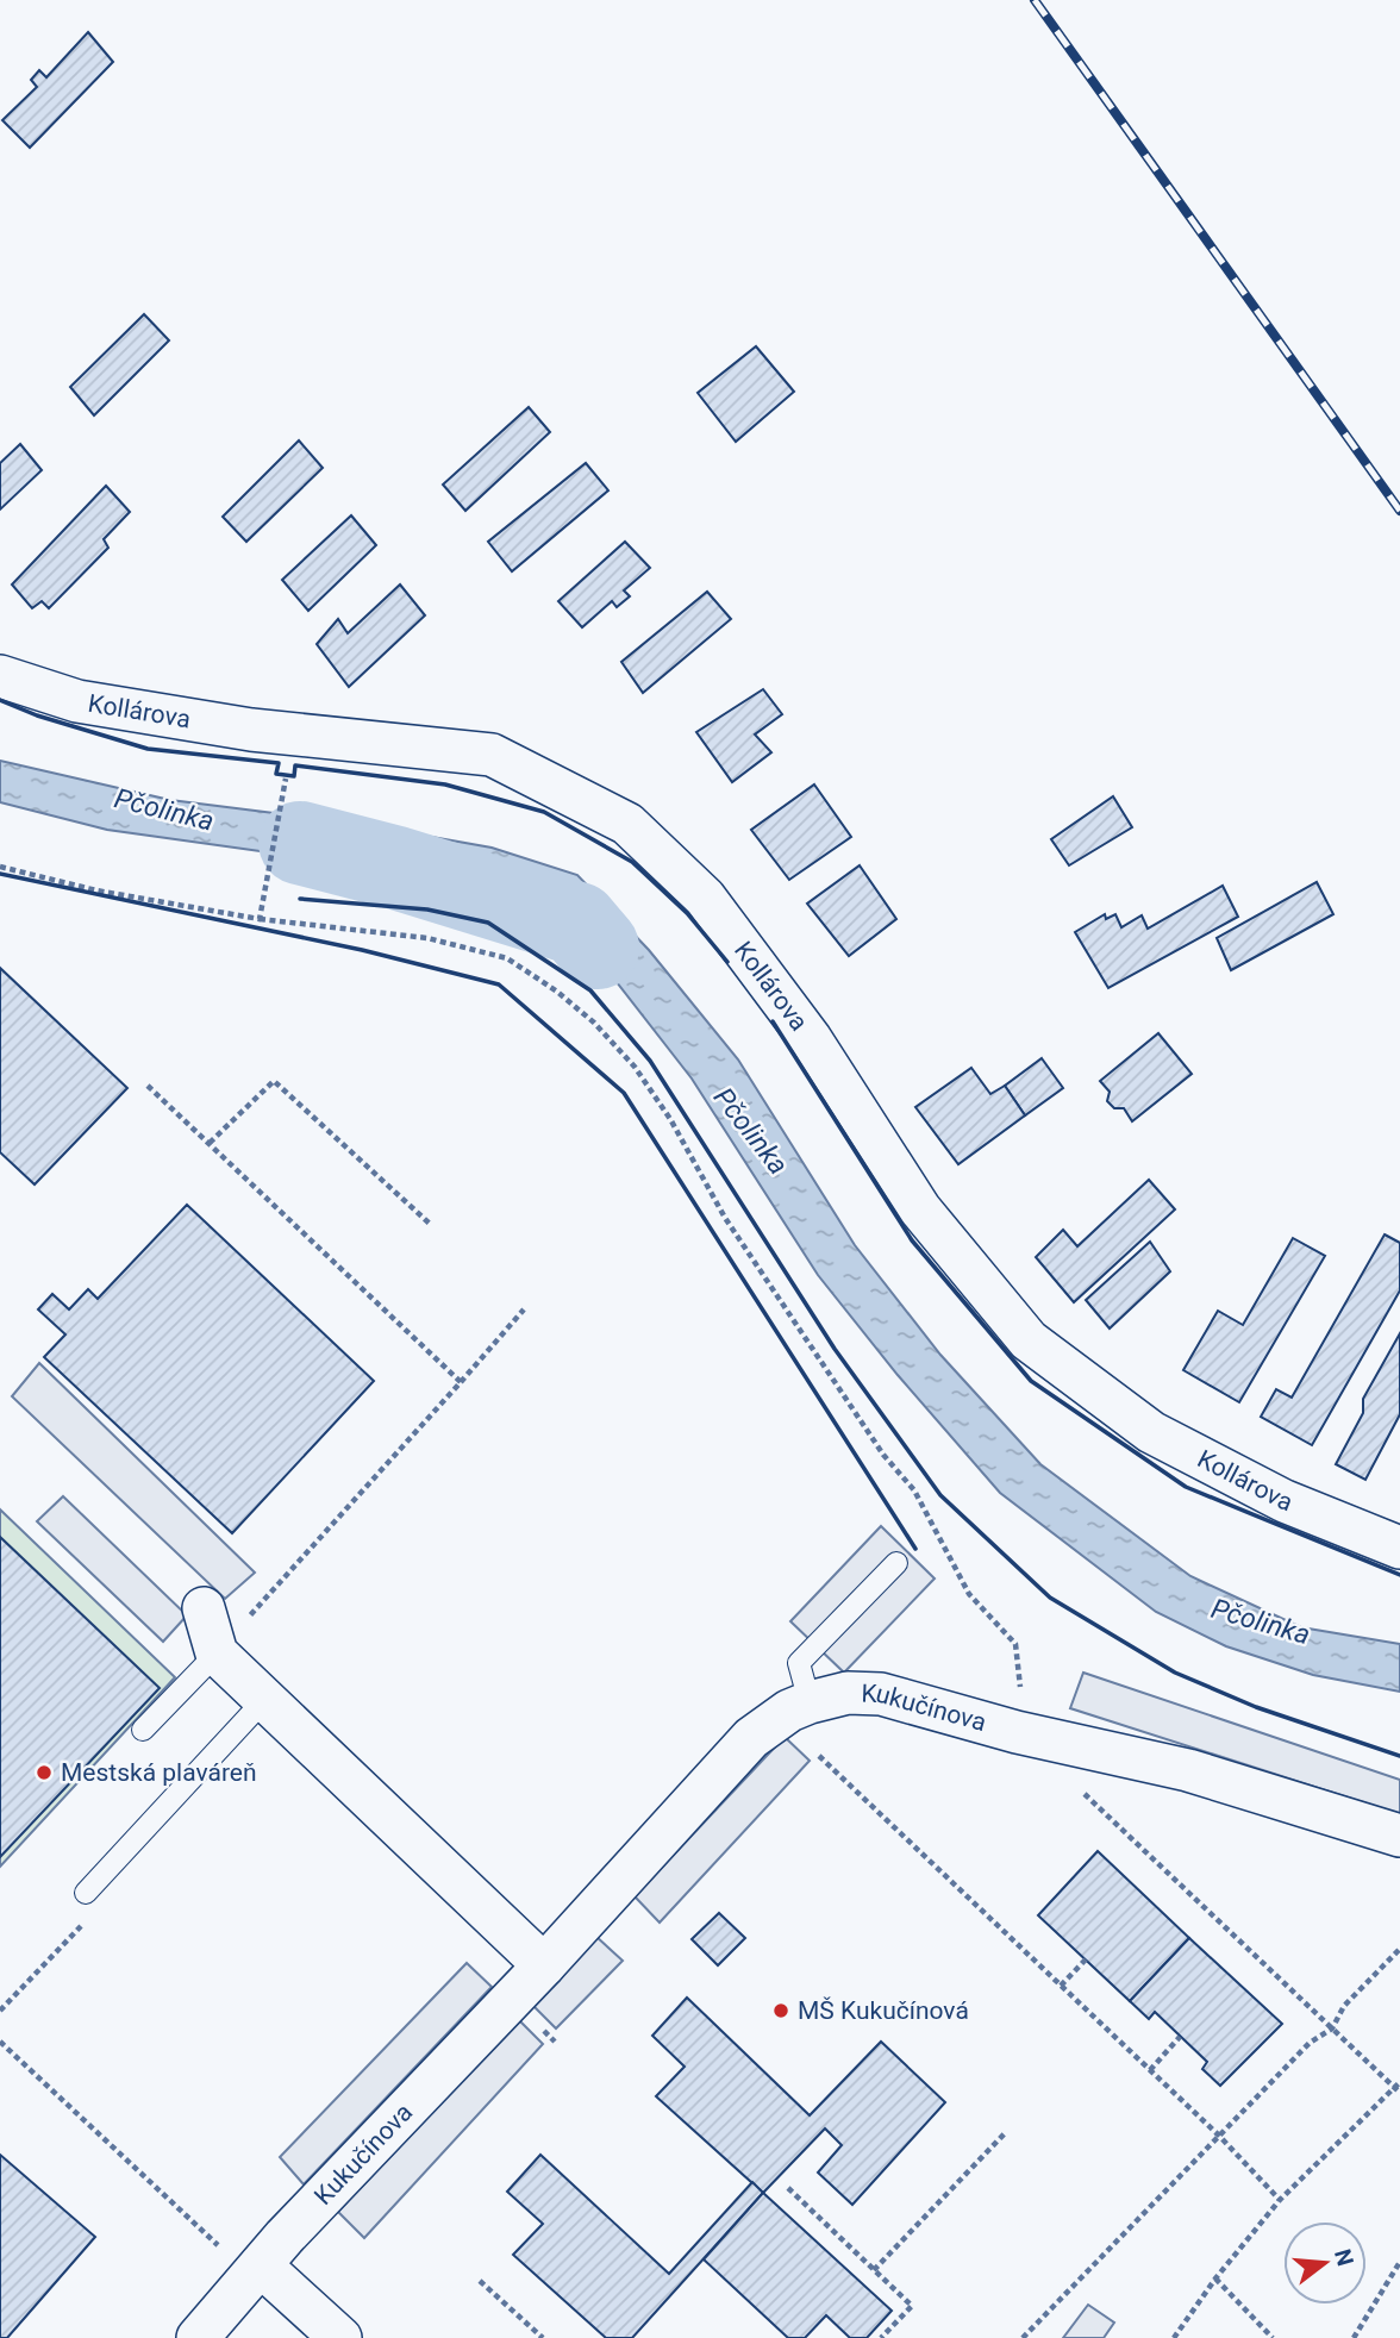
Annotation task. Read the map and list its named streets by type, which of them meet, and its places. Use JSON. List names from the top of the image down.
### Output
{
  "streets": {
    "street": ["Kollárova", "Kukučínova"]
  },
  "water": ["Pčolinka"],
  "places": ["Mestská plaváreň", "MŠ Kukučínová"],
  "north": "right"
}
